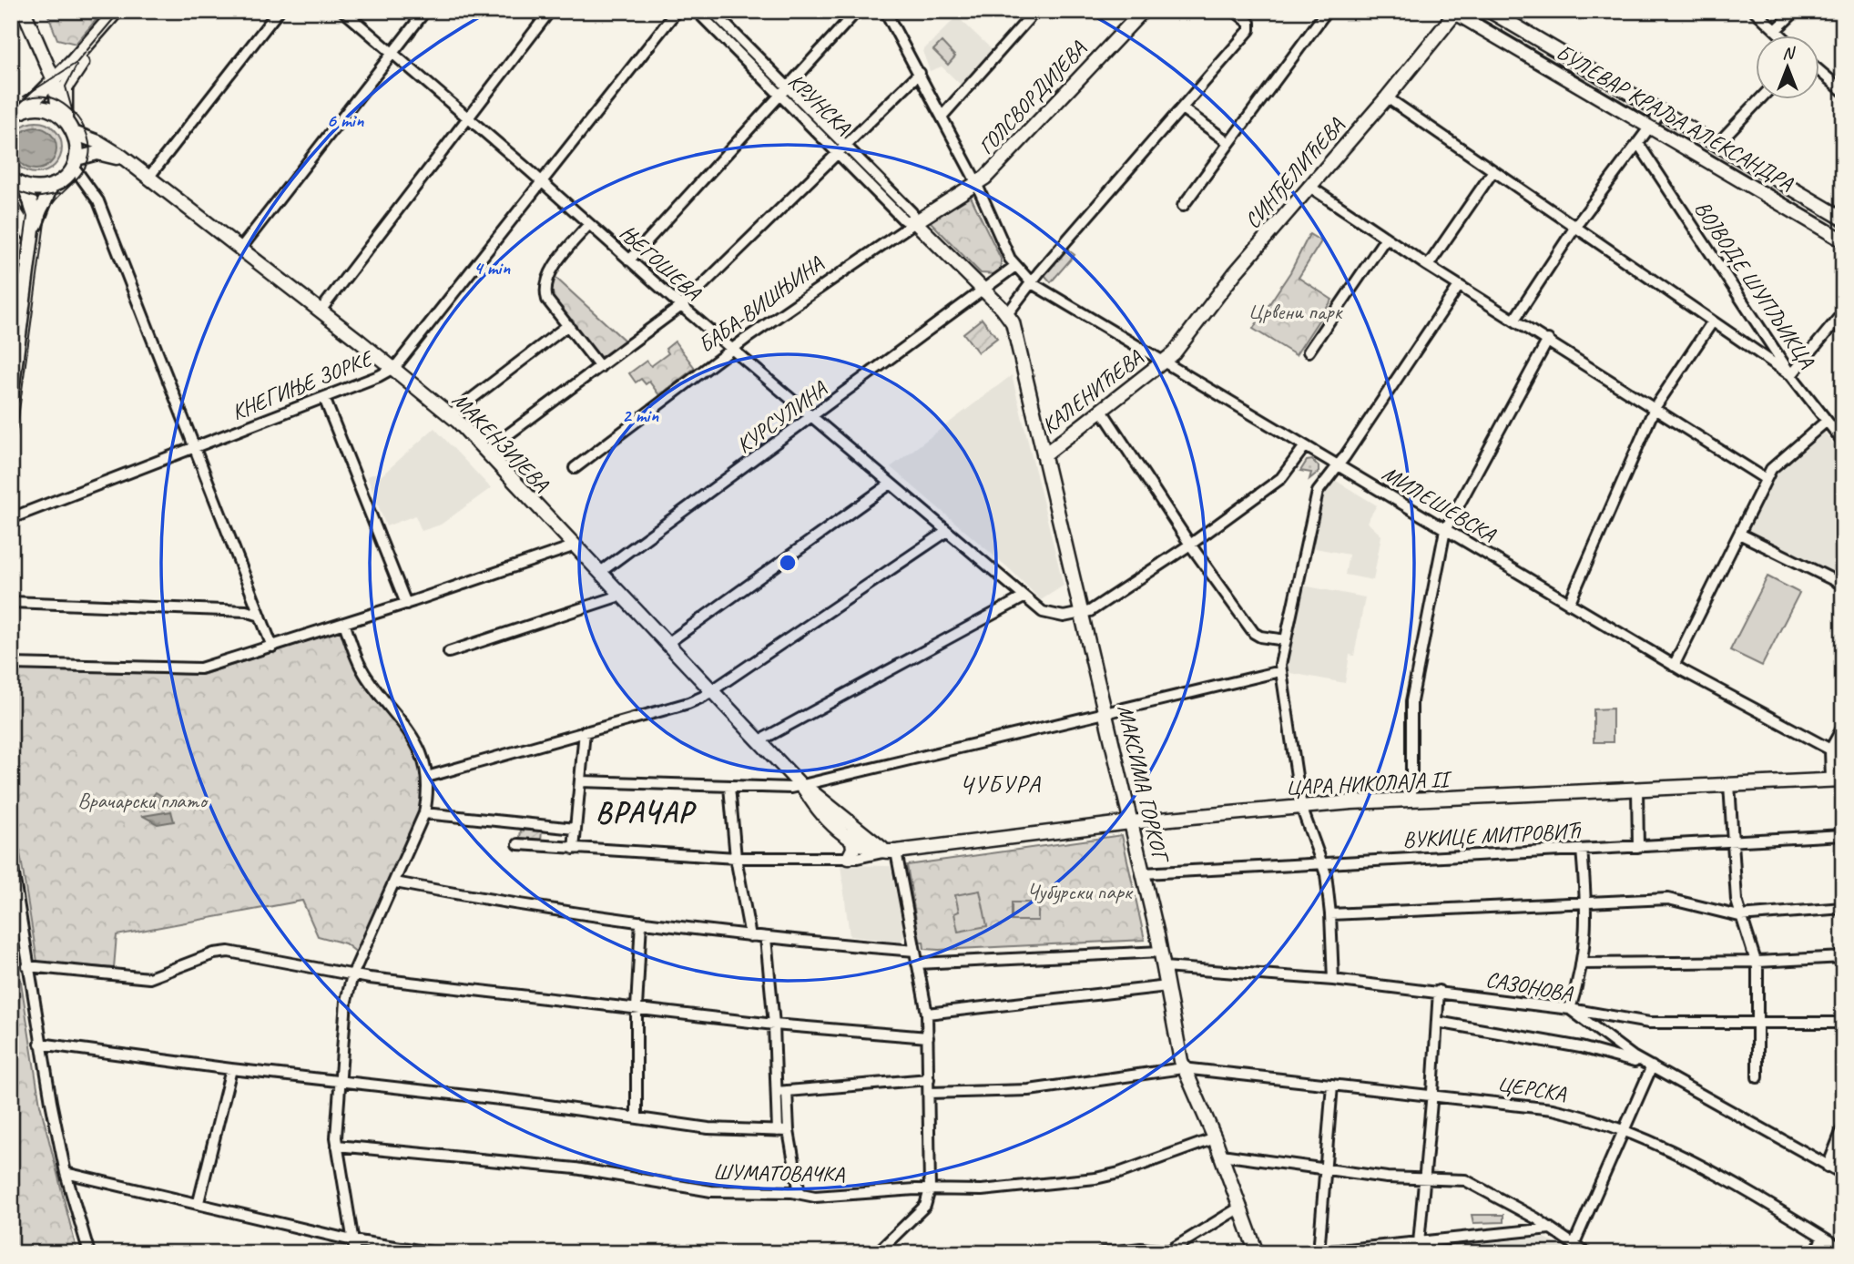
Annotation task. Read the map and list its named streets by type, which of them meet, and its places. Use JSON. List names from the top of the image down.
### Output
{
  "streets": {
    "main road": [
      "ГОЛСВОРДИЈЕВА",
      "КРУНСКА",
      "БУЛЕВАР КРАЉА АЛЕКСАНДРА",
      "СИНЂЕЛИЋЕВА",
      "БАБА-ВИШЊИНА",
      "КАЛЕНИЋЕВА",
      "МАКЕНЗИЈЕВА",
      "МАКСИМА ГОРКОГ",
      "ЦАРА НИКОЛАЈА II"
    ],
    "street": [
      "ЊЕГОШЕВА",
      "ВОЈВОДЕ ШУПЉИКЦА",
      "КНЕГИЊЕ ЗОРКЕ",
      "КУРСУЛИНА",
      "МИЛЕШЕВСКА",
      "ВУКИЦЕ МИТРОВИЋ",
      "САЗОНОВА",
      "ЦЕРСКА",
      "ШУМАТОВАЧКА"
    ]
  },
  "crossings": [
    ["ГОЛСВОРДИЈЕВА", "БАБА-ВИШЊИНА"],
    ["ГОЛСВОРДИЈЕВА", "МИЛЕШЕВСКА"],
    ["КРУНСКА", "БАБА-ВИШЊИНА"],
    ["КРУНСКА", "КУРСУЛИНА"],
    ["КРУНСКА", "МАКСИМА ГОРКОГ"],
    ["БУЛЕВАР КРАЉА АЛЕКСАНДРА", "СИНЂЕЛИЋЕВА"],
    ["СИНЂЕЛИЋЕВА", "КАЛЕНИЋЕВА"],
    ["СИНЂЕЛИЋЕВА", "МИЛЕШЕВСКА"],
    ["ЊЕГОШЕВА", "БАБА-ВИШЊИНА"],
    ["ЊЕГОШЕВА", "КНЕГИЊЕ ЗОРКЕ"],
    ["ЊЕГОШЕВА", "КУРСУЛИНА"],
    ["ЊЕГОШЕВА", "МАКСИМА ГОРКОГ"],
    ["БАБА-ВИШЊИНА", "МИЛЕШЕВСКА"],
    ["КНЕГИЊЕ ЗОРКЕ", "МАКЕНЗИЈЕВА"],
    ["КАЛЕНИЋЕВА", "МИЛЕШЕВСКА"],
    ["КАЛЕНИЋЕВА", "МАКСИМА ГОРКОГ"],
    ["КУРСУЛИНА", "МАКЕНЗИЈЕВА"],
    ["КУРСУЛИНА", "МИЛЕШЕВСКА"],
    ["МАКЕНЗИЈЕВА", "ЦАРА НИКОЛАЈА II"],
    ["МАКСИМА ГОРКОГ", "ЦАРА НИКОЛАЈА II"],
    ["МАКСИМА ГОРКОГ", "ВУКИЦЕ МИТРОВИЋ"],
    ["МАКСИМА ГОРКОГ", "САЗОНОВА"],
    ["МАКСИМА ГОРКОГ", "ЦЕРСКА"],
    ["МАКСИМА ГОРКОГ", "ШУМАТОВАЧКА"]
  ],
  "districts": ["ЧУБУРА", "ВРАЧАР"],
  "parks": ["Црвени парк", "Врачарски плато", "Чубурски парк"],
  "north": "top",
  "rings": ["6 min", "4 min", "2 min"]
}
